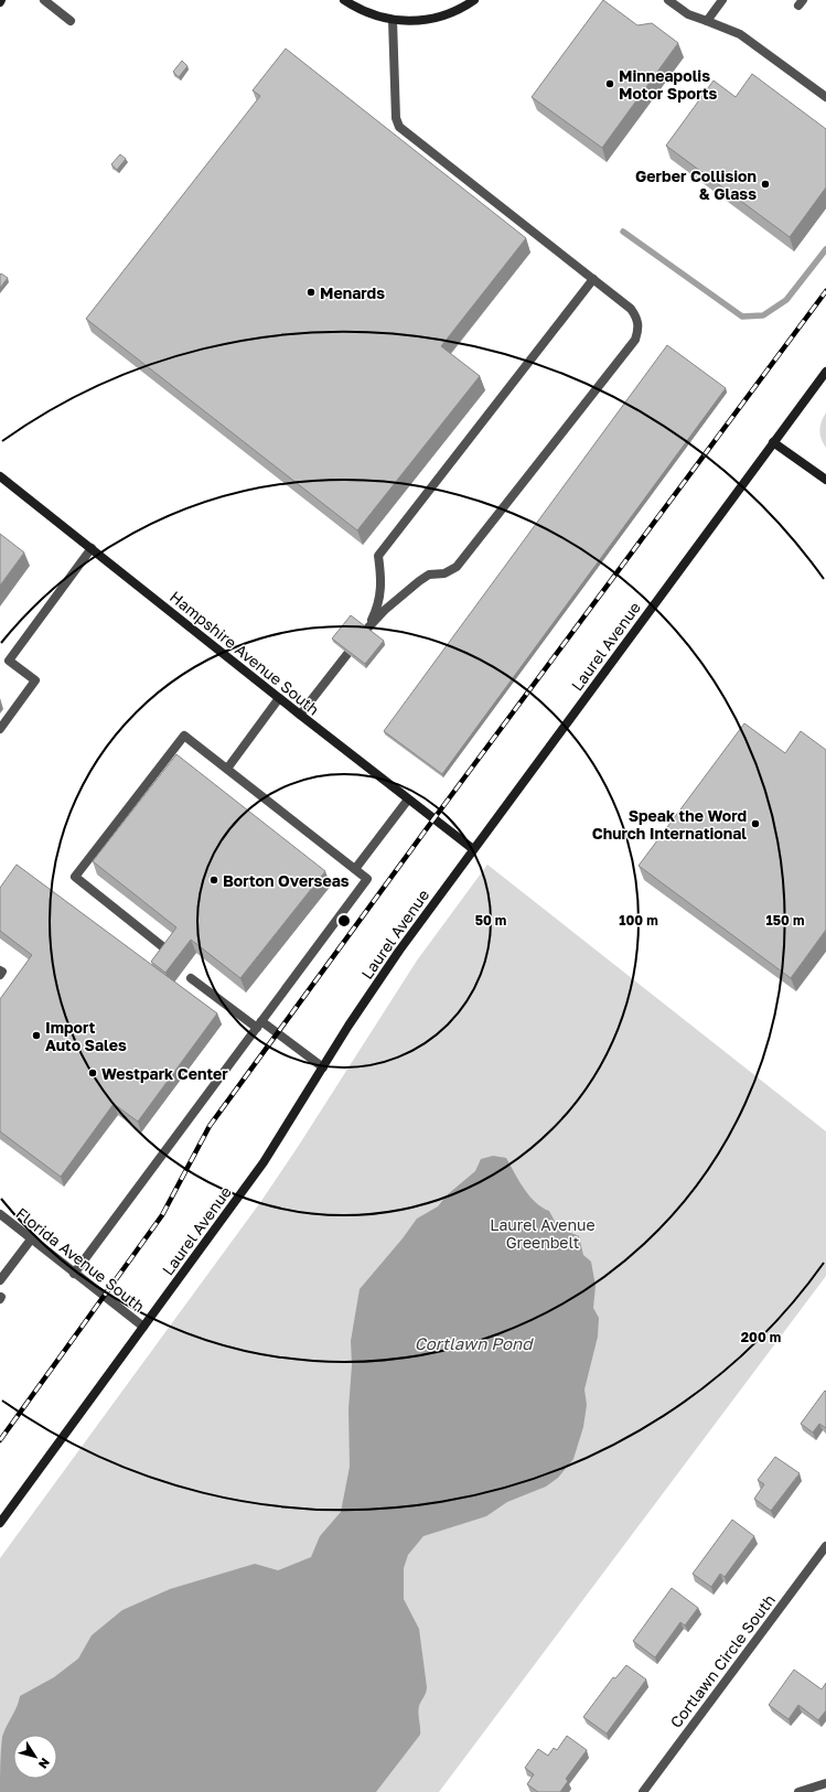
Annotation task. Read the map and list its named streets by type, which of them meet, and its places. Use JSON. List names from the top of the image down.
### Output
{
  "streets": {
    "street": [
      "Laurel Avenue",
      "Hampshire Avenue South",
      "Florida Avenue South",
      "Cortlawn Circle South"
    ]
  },
  "crossings": [
    ["Laurel Avenue", "Hampshire Avenue South"],
    ["Laurel Avenue", "Florida Avenue South"]
  ],
  "water": ["Cortlawn Pond"],
  "parks": ["Laurel Avenue Greenbelt"],
  "places": [
    "Minneapolis Motor Sports",
    "Gerber Collision & Glass",
    "Menards",
    "Speak the Word Church International",
    "Borton Overseas",
    "Import Auto Sales",
    "Westpark Center"
  ],
  "north": "bottom right",
  "rings": [
    "50 m",
    "100 m",
    "150 m",
    "200 m"
  ]
}
